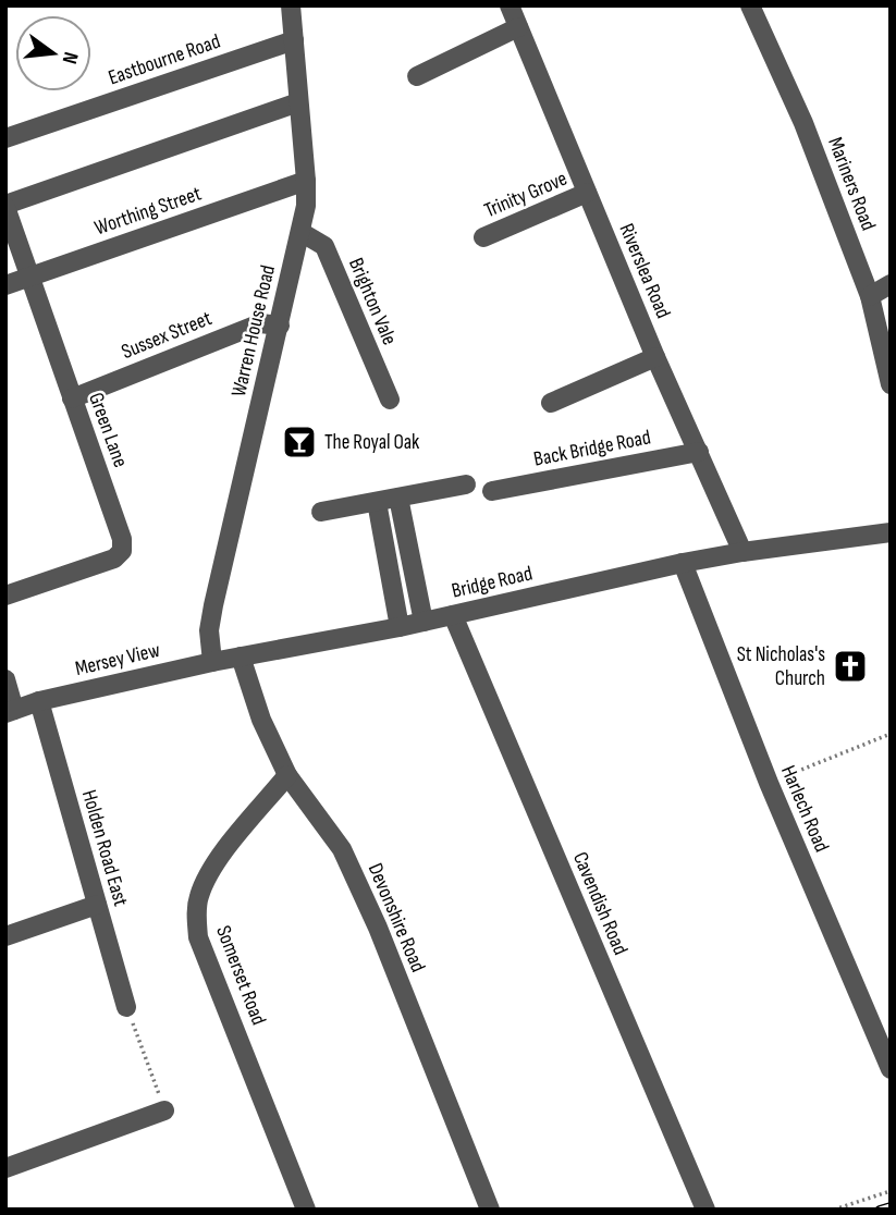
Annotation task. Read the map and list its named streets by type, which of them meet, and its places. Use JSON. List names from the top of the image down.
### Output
{
  "streets": {
    "street": [
      "Eastbourne Road",
      "Mariners Road",
      "Trinity Grove",
      "Worthing Street",
      "Riverslea Road",
      "Brighton Vale",
      "Warren House Road",
      "Sussex Street",
      "Green Lane",
      "Back Bridge Road",
      "Bridge Road",
      "Mersey View",
      "Harlech Road",
      "Holden Road East",
      "Cavendish Road",
      "Devonshire Road",
      "Somerset Road"
    ]
  },
  "crossings": [
    ["Eastbourne Road", "Warren House Road"],
    ["Trinity Grove", "Riverslea Road"],
    ["Worthing Street", "Warren House Road"],
    ["Worthing Street", "Green Lane"],
    ["Riverslea Road", "Back Bridge Road"],
    ["Riverslea Road", "Bridge Road"],
    ["Brighton Vale", "Warren House Road"],
    ["Warren House Road", "Sussex Street"],
    ["Warren House Road", "Mersey View"],
    ["Sussex Street", "Green Lane"],
    ["Bridge Road", "Mersey View"],
    ["Bridge Road", "Harlech Road"],
    ["Bridge Road", "Cavendish Road"],
    ["Bridge Road", "Devonshire Road"],
    ["Mersey View", "Holden Road East"],
    ["Mersey View", "Devonshire Road"],
    ["Devonshire Road", "Somerset Road"]
  ],
  "places": {
    "bar": ["The Royal Oak"],
    "church": ["St Nicholas's Church"]
  },
  "north": "right"
}
